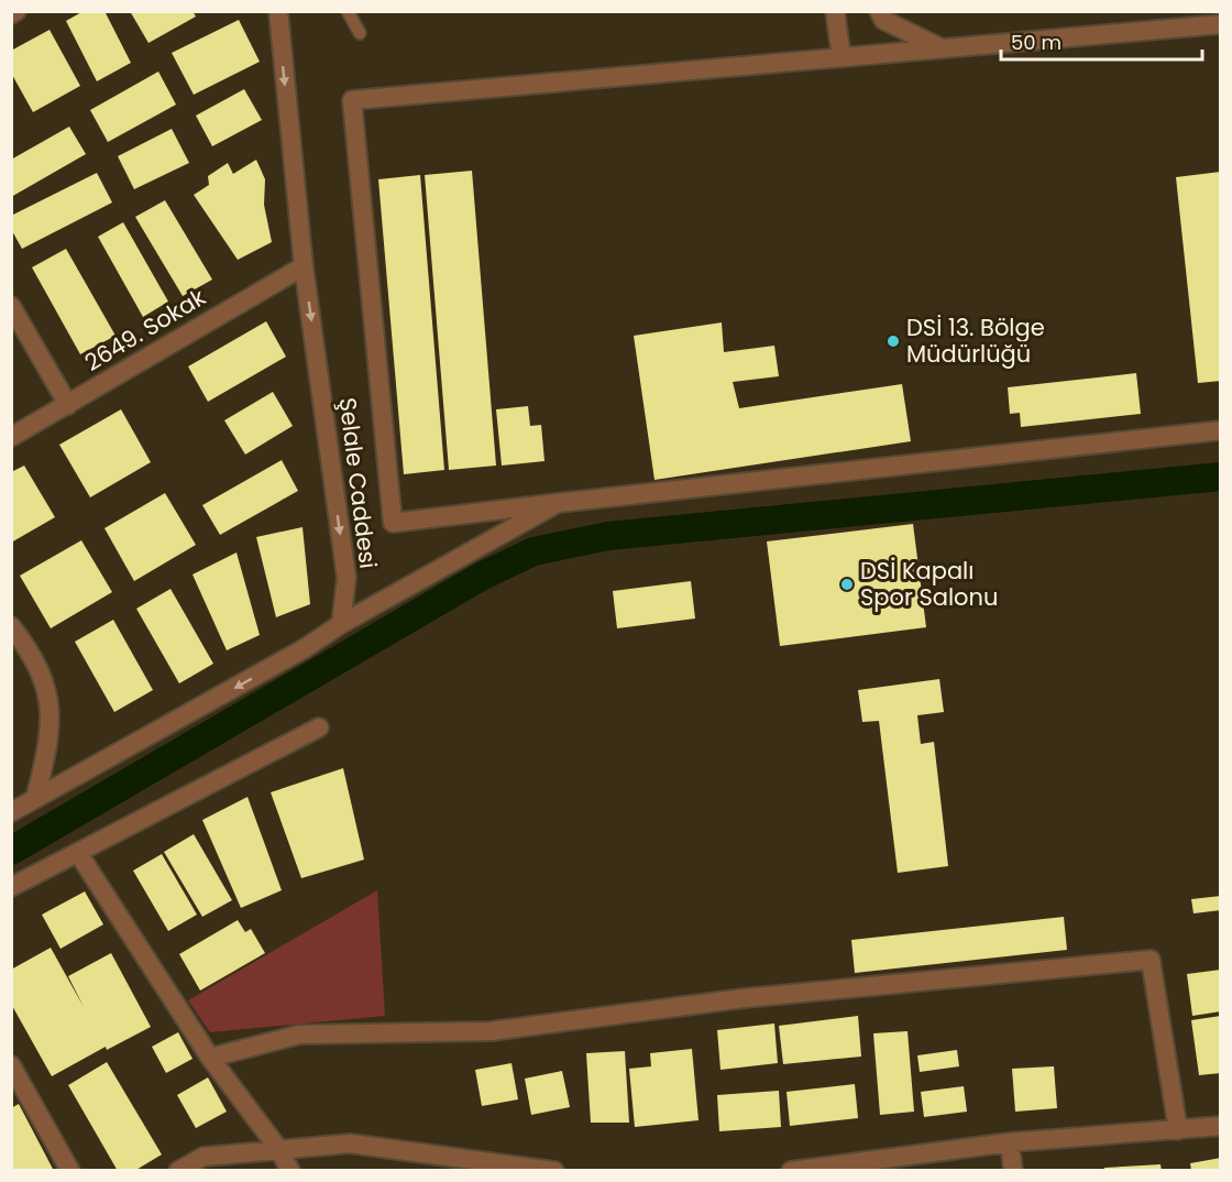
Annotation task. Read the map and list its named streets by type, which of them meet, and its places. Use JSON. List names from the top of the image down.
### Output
{
  "streets": {
    "street": ["2649. Sokak", "Şelale Caddesi"]
  },
  "crossings": [
    ["2649. Sokak", "Şelale Caddesi"]
  ],
  "one_way": ["Şelale Caddesi"],
  "places": ["DSİ 13. Bölge Müdürlüğü", "DSİ Kapalı Spor Salonu"],
  "scale_bar": "50 m"
}
